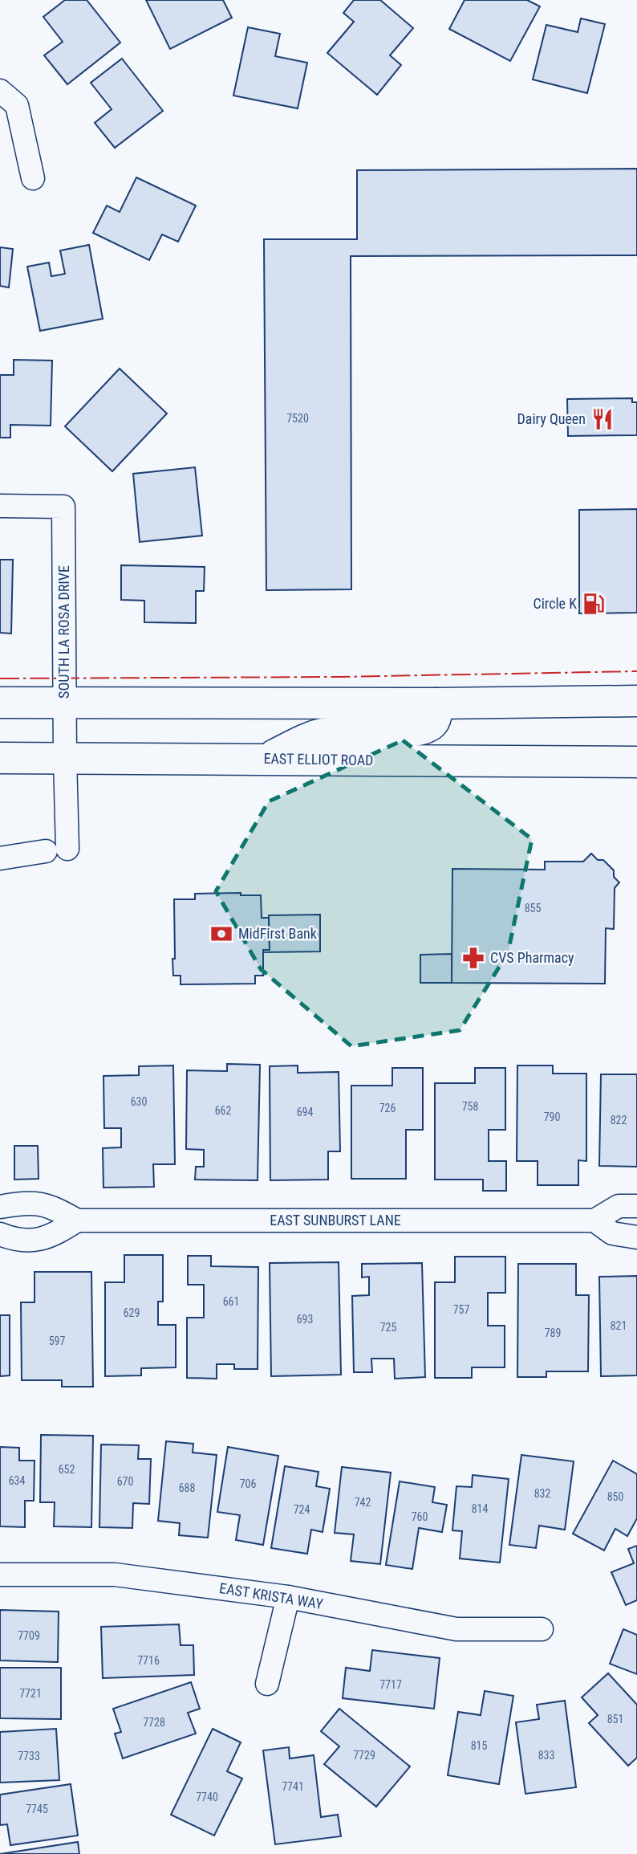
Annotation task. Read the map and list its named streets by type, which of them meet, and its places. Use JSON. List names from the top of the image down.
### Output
{
  "streets": {
    "main road": ["EAST ELLIOT ROAD"],
    "street": ["SOUTH LA ROSA DRIVE", "EAST SUNBURST LANE", "EAST KRISTA WAY"]
  },
  "crossings": [
    ["SOUTH LA ROSA DRIVE", "EAST ELLIOT ROAD"]
  ],
  "places": {
    "restaurant": ["Dairy Queen"],
    "fuel station": ["Circle K"],
    "bank": ["MidFirst Bank"],
    "pharmacy": ["CVS Pharmacy"]
  },
  "house_numbers": [
    "7520",
    "855",
    "630",
    "758",
    "726",
    "662",
    "694",
    "790",
    "822",
    "661",
    "757",
    "629",
    "693",
    "821",
    "725",
    "789",
    "597",
    "652",
    "634",
    "670",
    "706",
    "688",
    "832",
    "850",
    "742",
    "814",
    "724",
    "760",
    "7709",
    "7716",
    "7717",
    "7721",
    "851",
    "7728",
    "815",
    "7729",
    "833",
    "7733",
    "7741",
    "7740",
    "7745"
  ]
}
